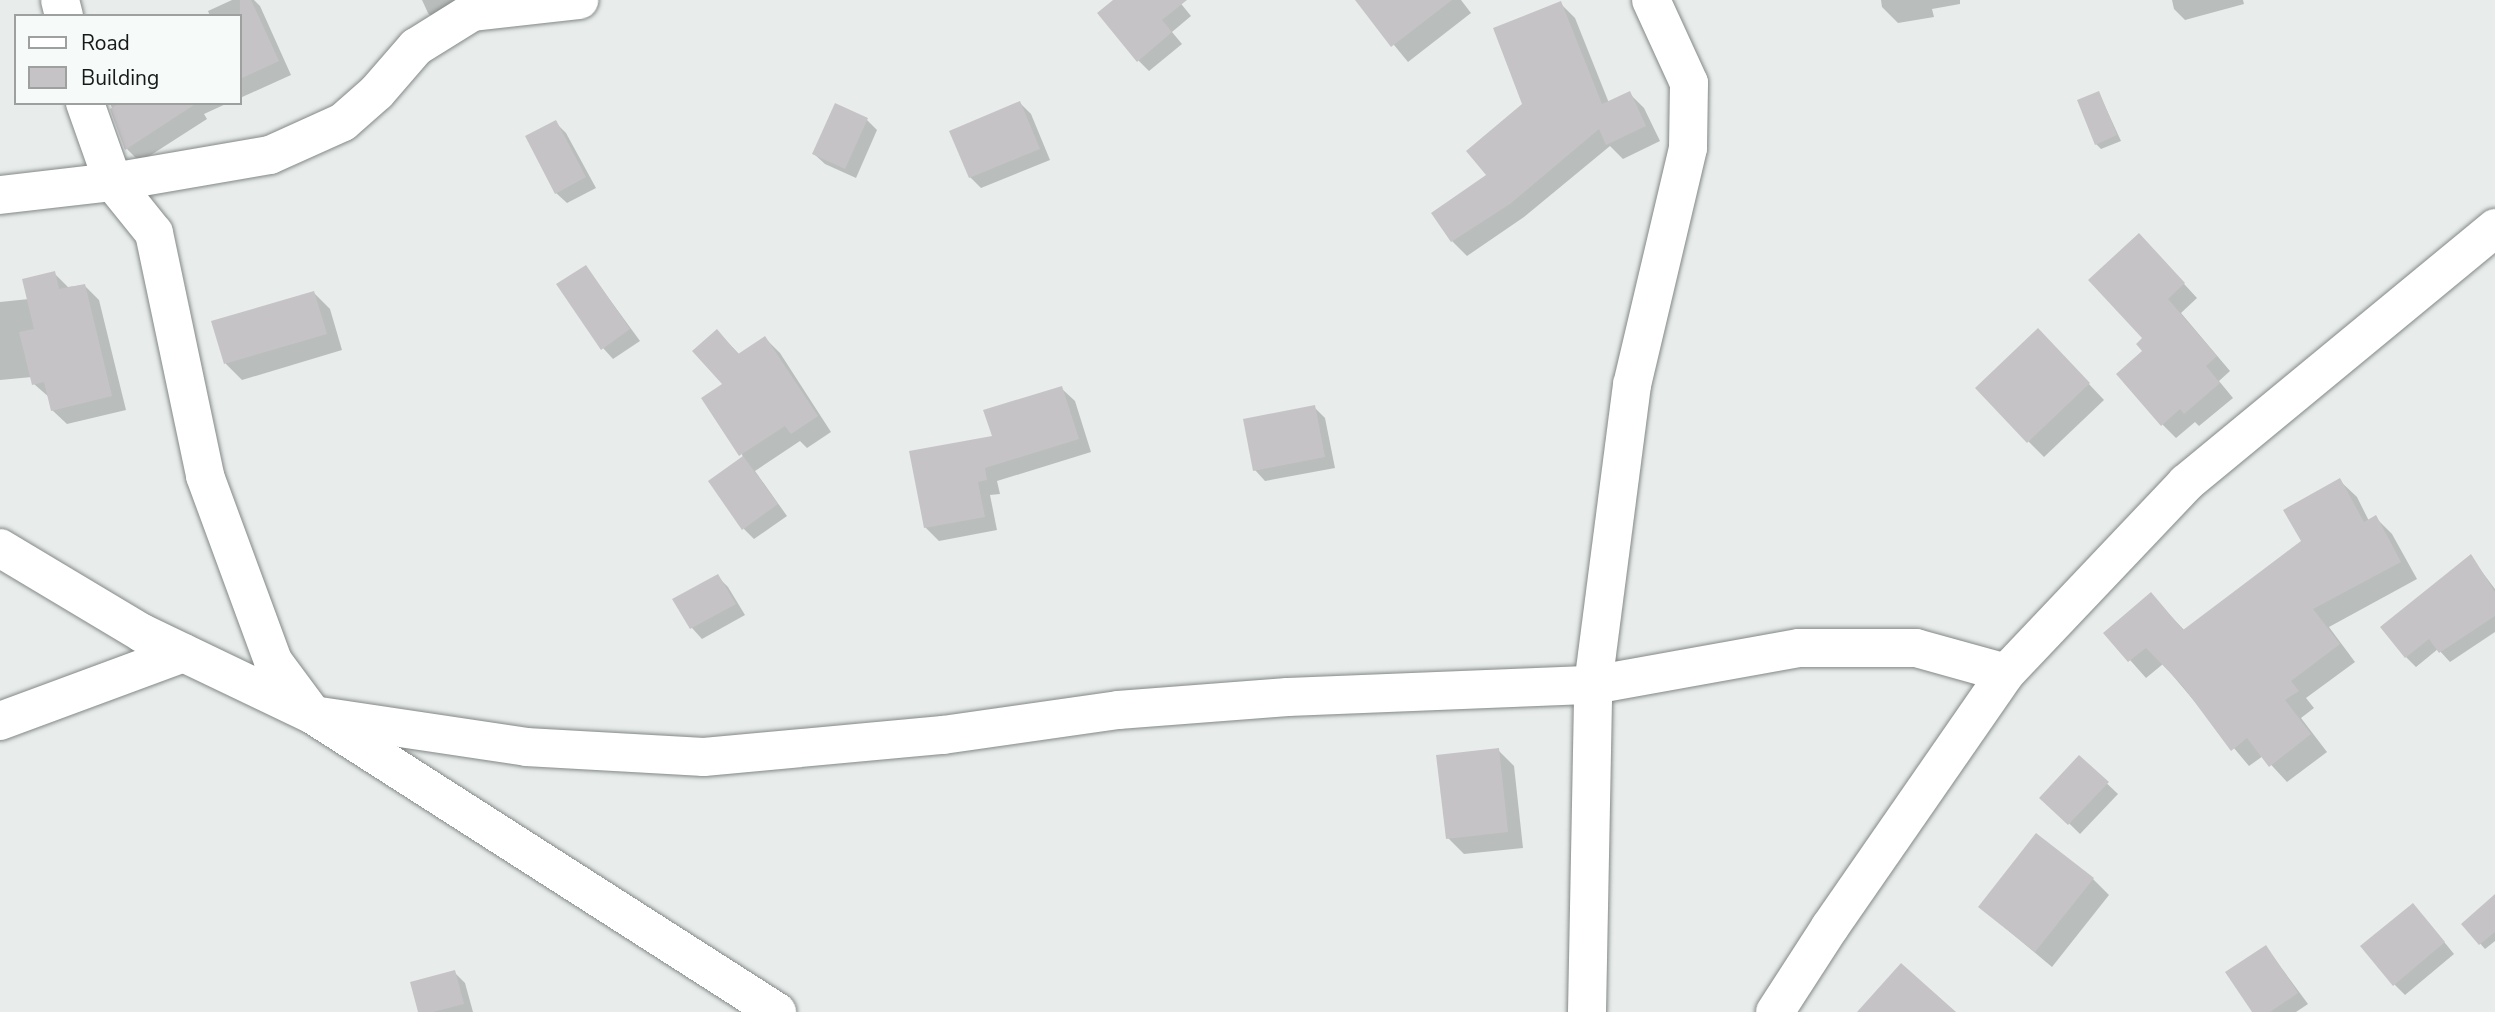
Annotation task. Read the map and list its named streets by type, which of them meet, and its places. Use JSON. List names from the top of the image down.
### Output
{
  "legend": ["Road", "Building"]
}
